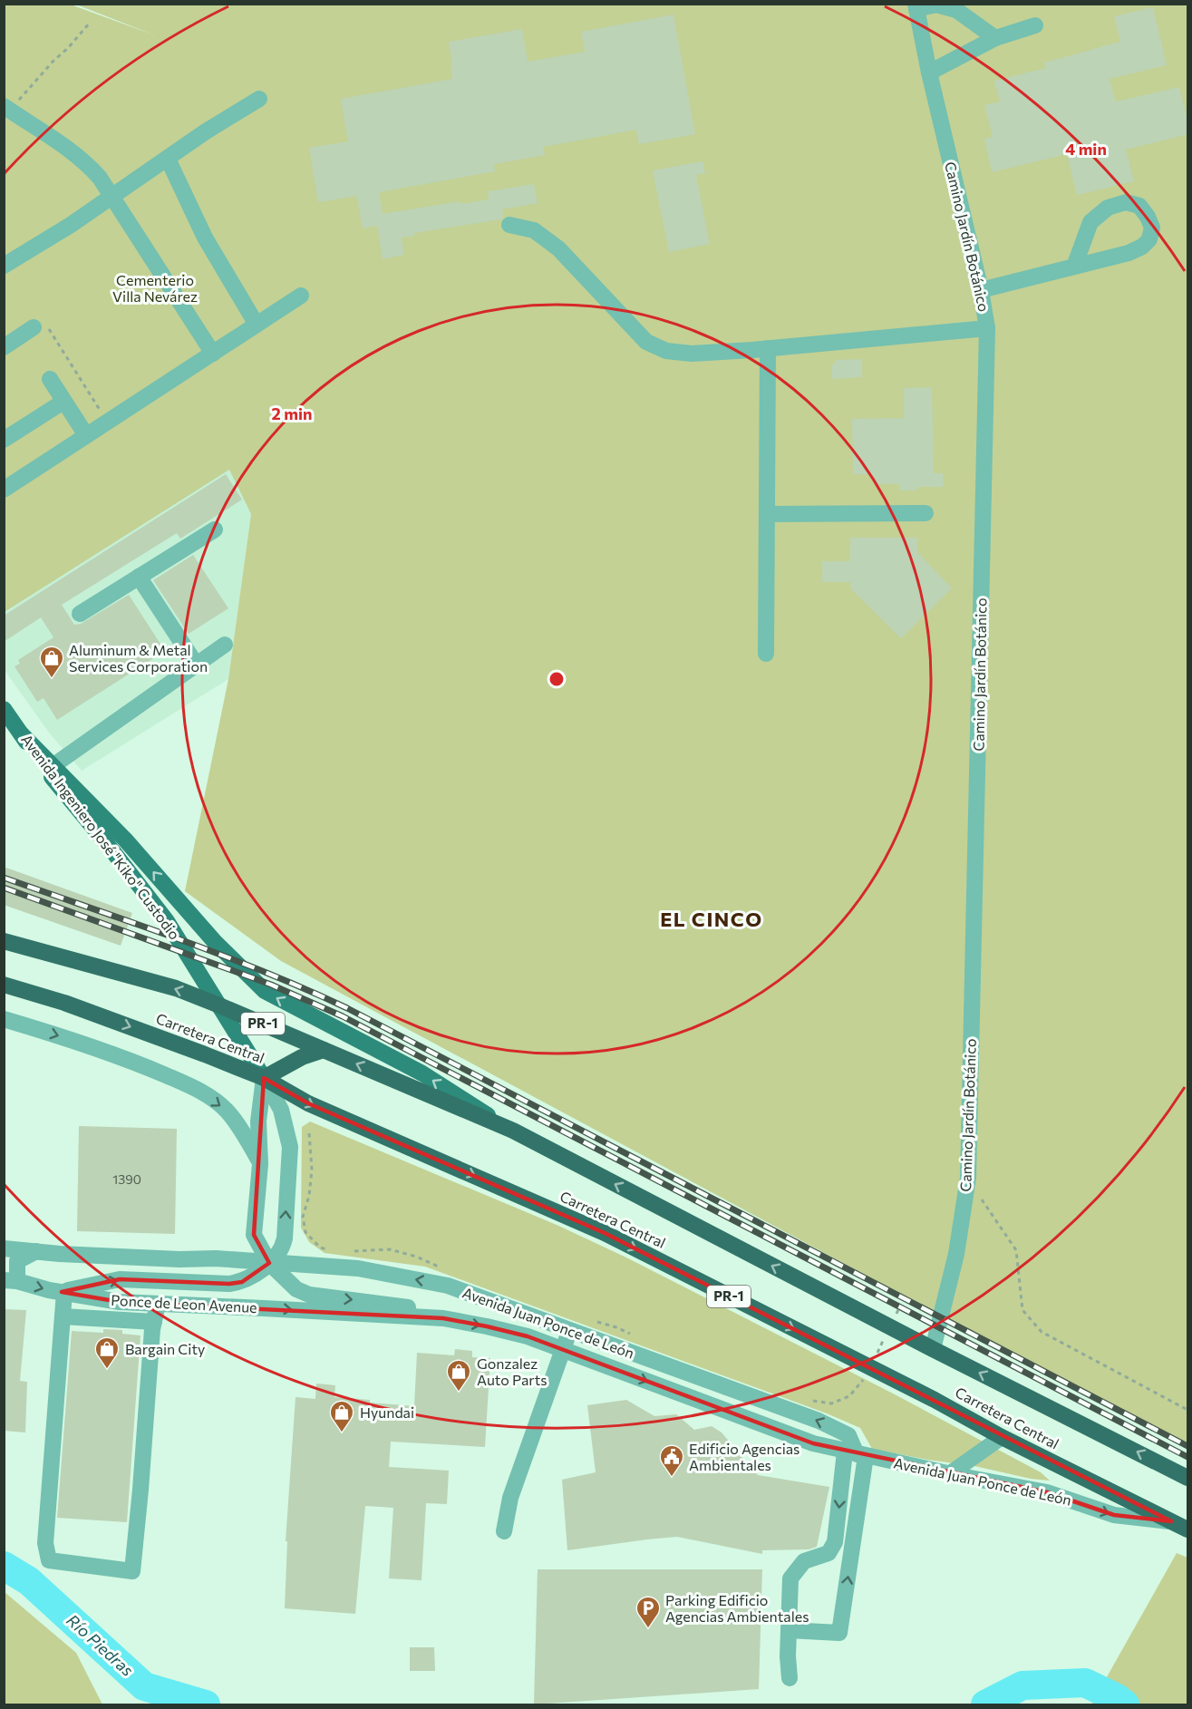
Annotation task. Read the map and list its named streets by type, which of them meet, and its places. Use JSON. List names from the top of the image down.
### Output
{
  "streets": {
    "highway": ["PR-1", "Carretera Central"],
    "main road": ["Avenida Ingeniero José \"Kiko\" Custodio"],
    "street": ["Camino Jardín Botánico", "Ponce de Leon Avenue", "Avenida Juan Ponce de León"]
  },
  "crossings": [
    ["Camino Jardín Botánico", "Carretera Central"],
    ["Avenida Ingeniero José \"Kiko\" Custodio", "Carretera Central"],
    ["Carretera Central", "Avenida Juan Ponce de León"],
    ["Ponce de Leon Avenue", "Avenida Juan Ponce de León"]
  ],
  "districts": ["EL CINCO"],
  "water": ["Río Piedras"],
  "parks": ["Cementerio Villa Nevárez"],
  "places": {
    "shop": [
      "Aluminum & Metal Services Corporation",
      "Bargain City",
      "Gonzalez Auto Parts",
      "Hyundai"
    ],
    "public building": ["Edificio Agencias Ambientales"],
    "parking": ["Parking Edificio Agencias Ambientales"]
  },
  "house_numbers": ["1390"],
  "rings": ["4 min", "2 min"]
}
